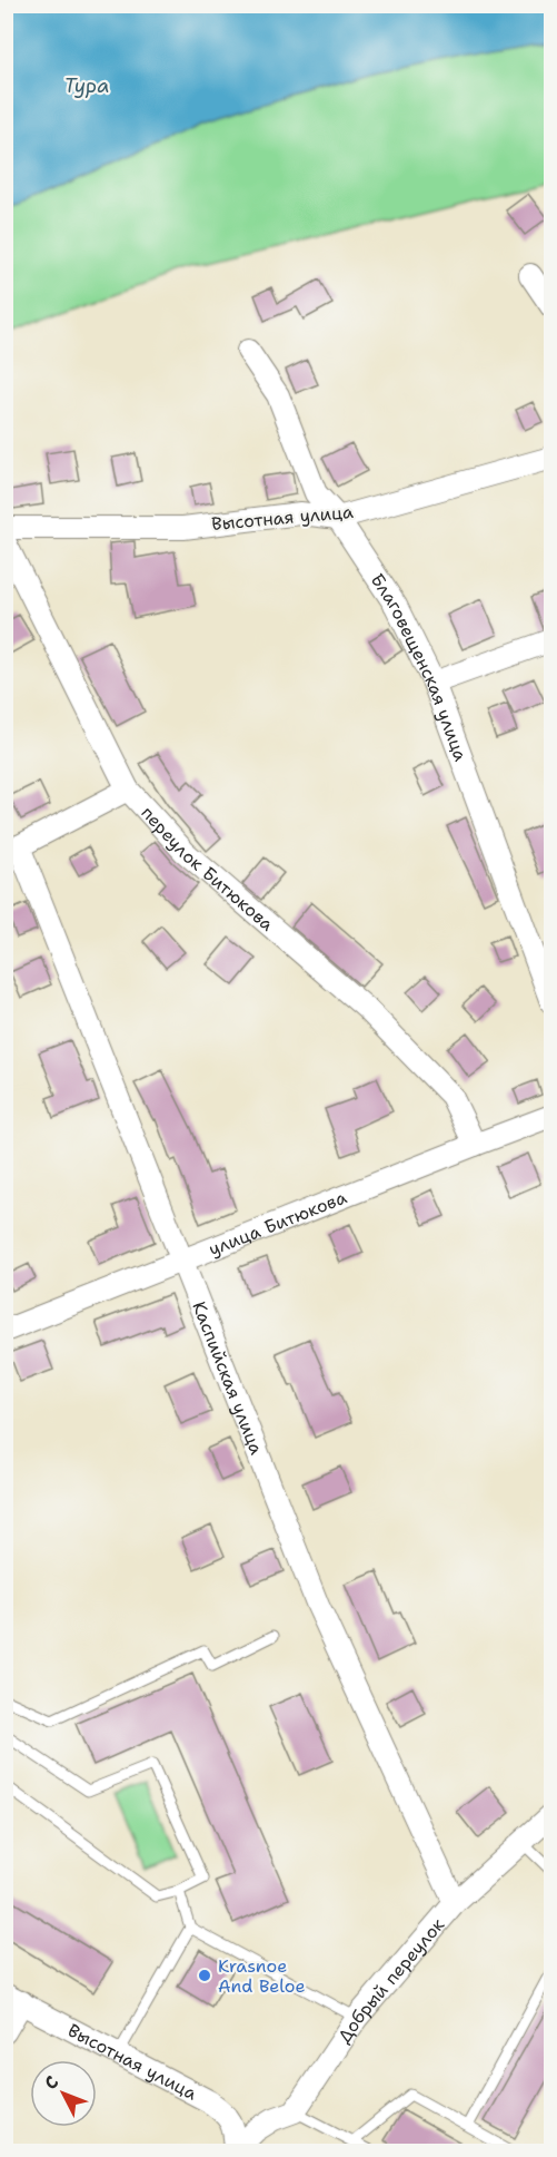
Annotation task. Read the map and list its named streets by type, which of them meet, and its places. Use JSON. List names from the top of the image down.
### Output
{
  "streets": {
    "street": [
      "Высотная улица",
      "Благовещенская улица",
      "переулок Битюкова",
      "улица Битюкова",
      "Каспийская улица",
      "Добрый переулок"
    ]
  },
  "crossings": [
    ["Высотная улица", "Благовещенская улица"],
    ["переулок Битюкова", "улица Битюкова"],
    ["улица Битюкова", "Каспийская улица"],
    ["Каспийская улица", "Добрый переулок"]
  ],
  "water": ["Тура"],
  "places": ["Krasnoe And Beloe"],
  "north": "top left"
}
